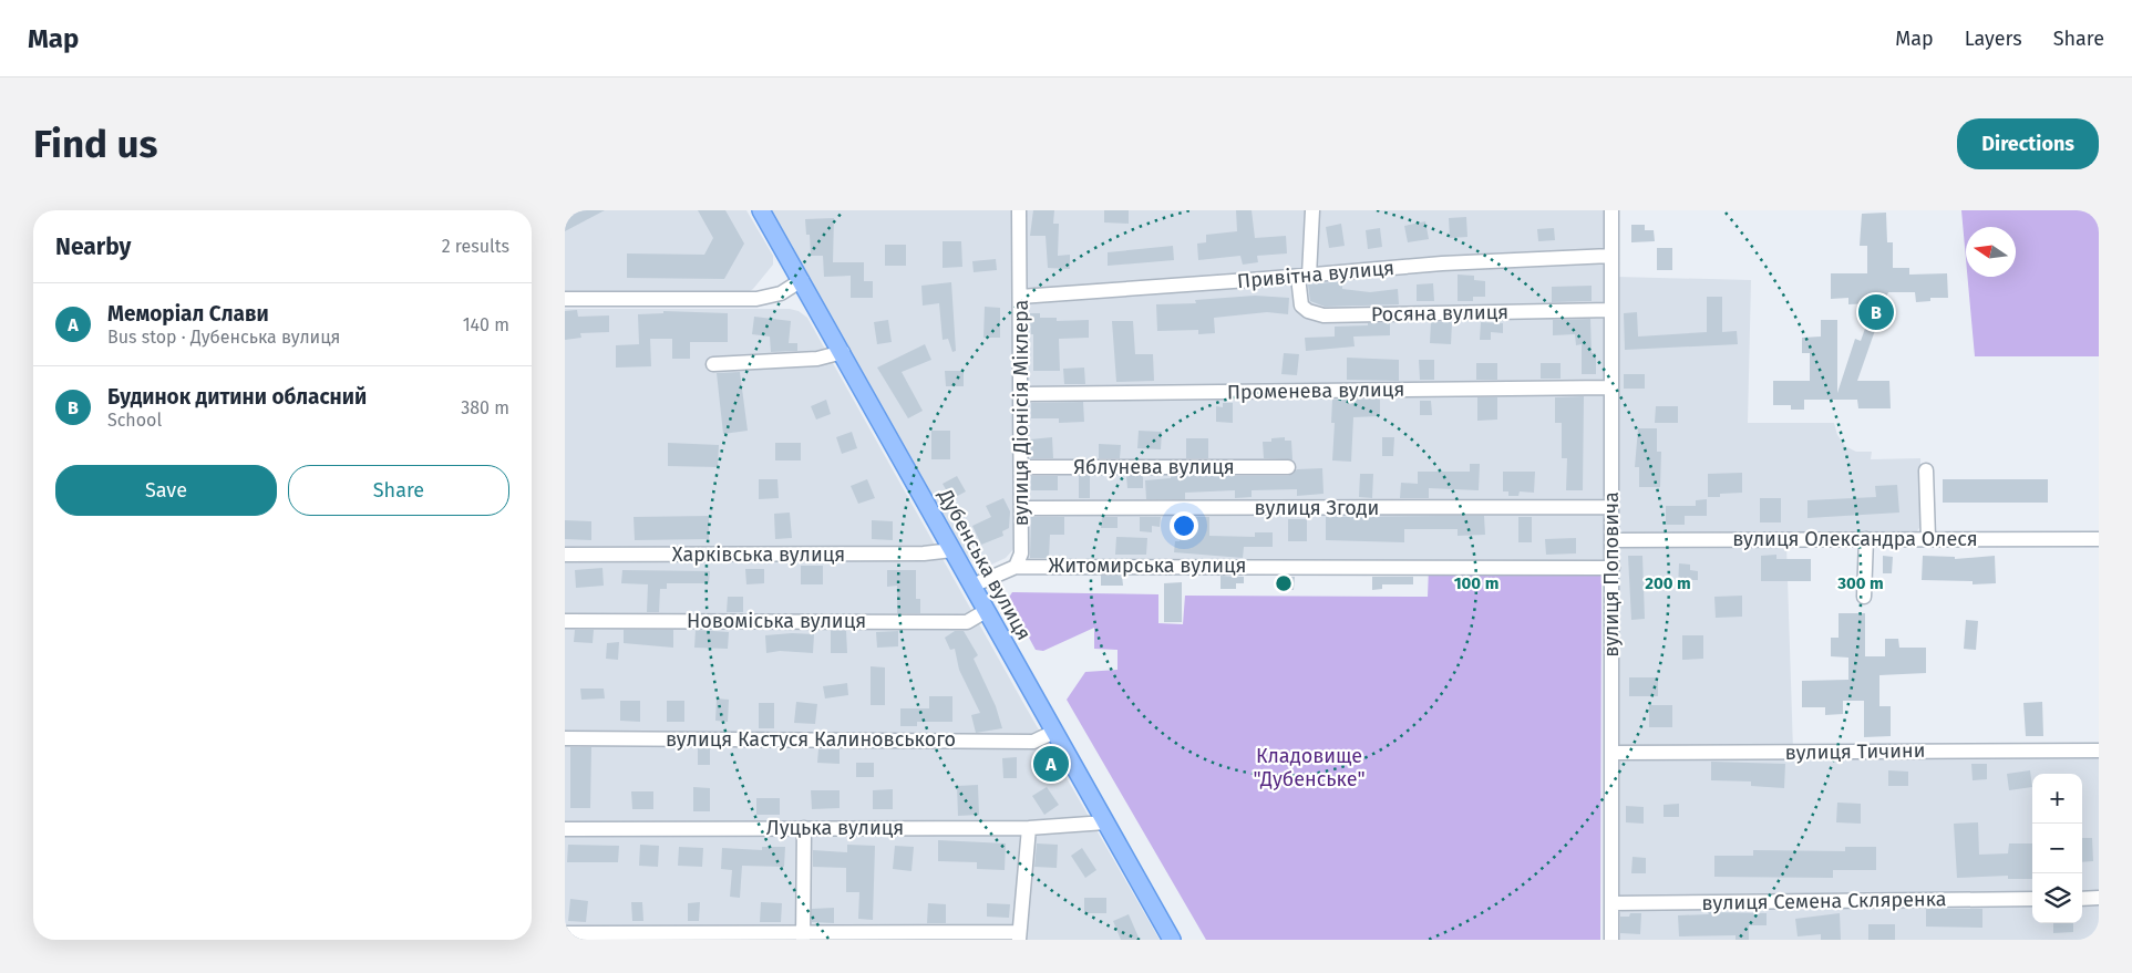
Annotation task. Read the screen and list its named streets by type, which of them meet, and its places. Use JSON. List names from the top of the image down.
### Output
{
  "streets": {
    "main road": ["Дубенська вулиця"],
    "street": [
      "Привітна вулиця",
      "Росяна вулиця",
      "Променева вулиця",
      "вулиця Діонісія Міклера",
      "Яблунева вулиця",
      "вулиця Згоди",
      "вулиця Олександра Олеся",
      "Харківська вулиця",
      "Житомирська вулиця",
      "вулиця Поповича",
      "Новоміська вулиця",
      "вулиця Кастуся Калиновського",
      "вулиця Тичини",
      "Луцька вулиця",
      "вулиця Семена Скляренка"
    ]
  },
  "crossings": [
    ["Привітна вулиця", "Росяна вулиця"],
    ["Привітна вулиця", "вулиця Діонісія Міклера"],
    ["Привітна вулиця", "вулиця Поповича"],
    ["Росяна вулиця", "вулиця Поповича"],
    ["Променева вулиця", "вулиця Діонісія Міклера"],
    ["Променева вулиця", "вулиця Поповича"],
    ["вулиця Діонісія Міклера", "Яблунева вулиця"],
    ["вулиця Діонісія Міклера", "вулиця Згоди"],
    ["вулиця Діонісія Міклера", "Житомирська вулиця"],
    ["вулиця Згоди", "вулиця Поповича"],
    ["вулиця Олександра Олеся", "вулиця Поповича"],
    ["Харківська вулиця", "Дубенська вулиця"],
    ["Дубенська вулиця", "Новоміська вулиця"],
    ["Дубенська вулиця", "вулиця Кастуся Калиновського"],
    ["Дубенська вулиця", "Луцька вулиця"],
    ["Житомирська вулиця", "вулиця Поповича"],
    ["вулиця Поповича", "вулиця Тичини"],
    ["вулиця Поповича", "вулиця Семена Скляренка"]
  ],
  "parks": ["Кладовище \"Дубенське\""],
  "north": "left",
  "page": {
    "header": "Map",
    "nav": ["Map", "Layers", "Share"],
    "buttons": [
      "Directions",
      ["Save", "Share"]
    ],
    "title": "Find us",
    "heading": ["Nearby", "2 results"],
    "list": [
      {
        "mark": "A",
        "name": "Меморіал Слави",
        "note": "Bus stop · Дубенська вулиця",
        "value": "140 m"
      },
      {
        "mark": "B",
        "name": "Будинок дитини обласний",
        "note": "School",
        "value": "380 m"
      }
    ],
    "pins": ["B", "A"],
    "map_buttons": ["+", "−"]
  },
  "rings": ["100 m", "200 m", "300 m"]
}
